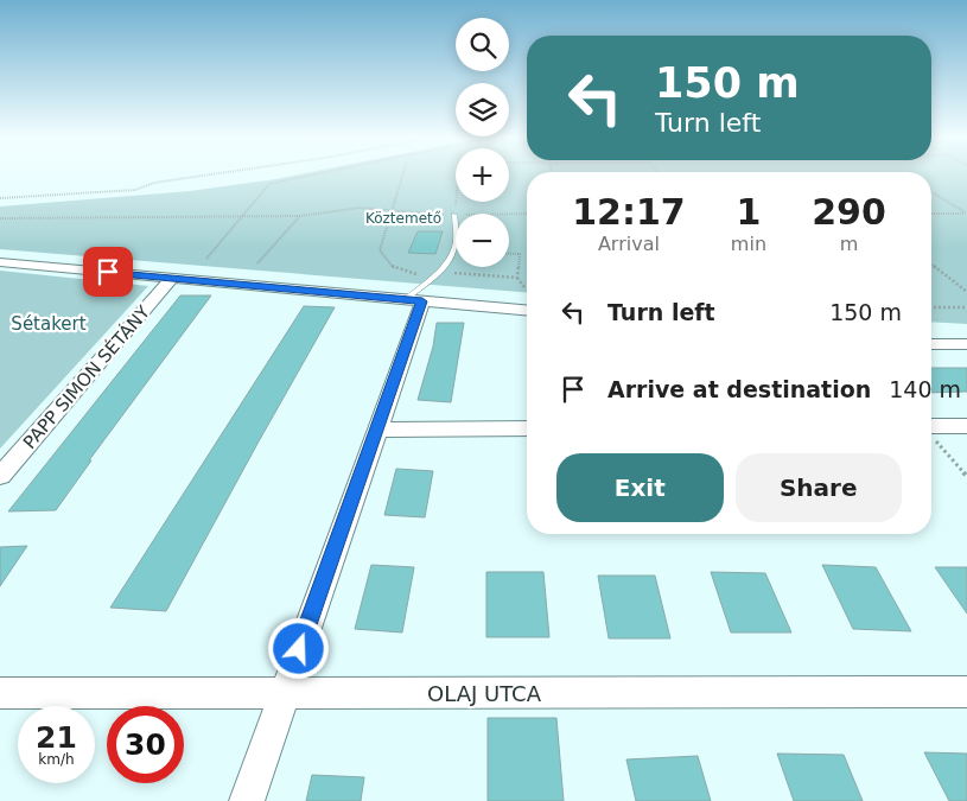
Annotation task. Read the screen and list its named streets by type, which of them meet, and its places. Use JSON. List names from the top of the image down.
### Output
{
  "streets": {
    "street": ["PAPP SIMON SÉTÁNY", "OLAJ UTCA"]
  },
  "parks": ["Köztemető", "Sétakert"],
  "page": {
    "map_buttons": ["+", "−"],
    "turn": ["150 m", "Turn left"],
    "eta": [
      "12:17",
      "Arrival",
      "1",
      "min",
      "290",
      "m"
    ],
    "list": [
      {
        "name": "Turn left",
        "value": "150 m"
      },
      {
        "name": "Arrive at destination",
        "value": "140 m"
      }
    ],
    "buttons": ["Exit", "Share"],
    "speed": "21 km/h",
    "limit": "30"
  }
}
